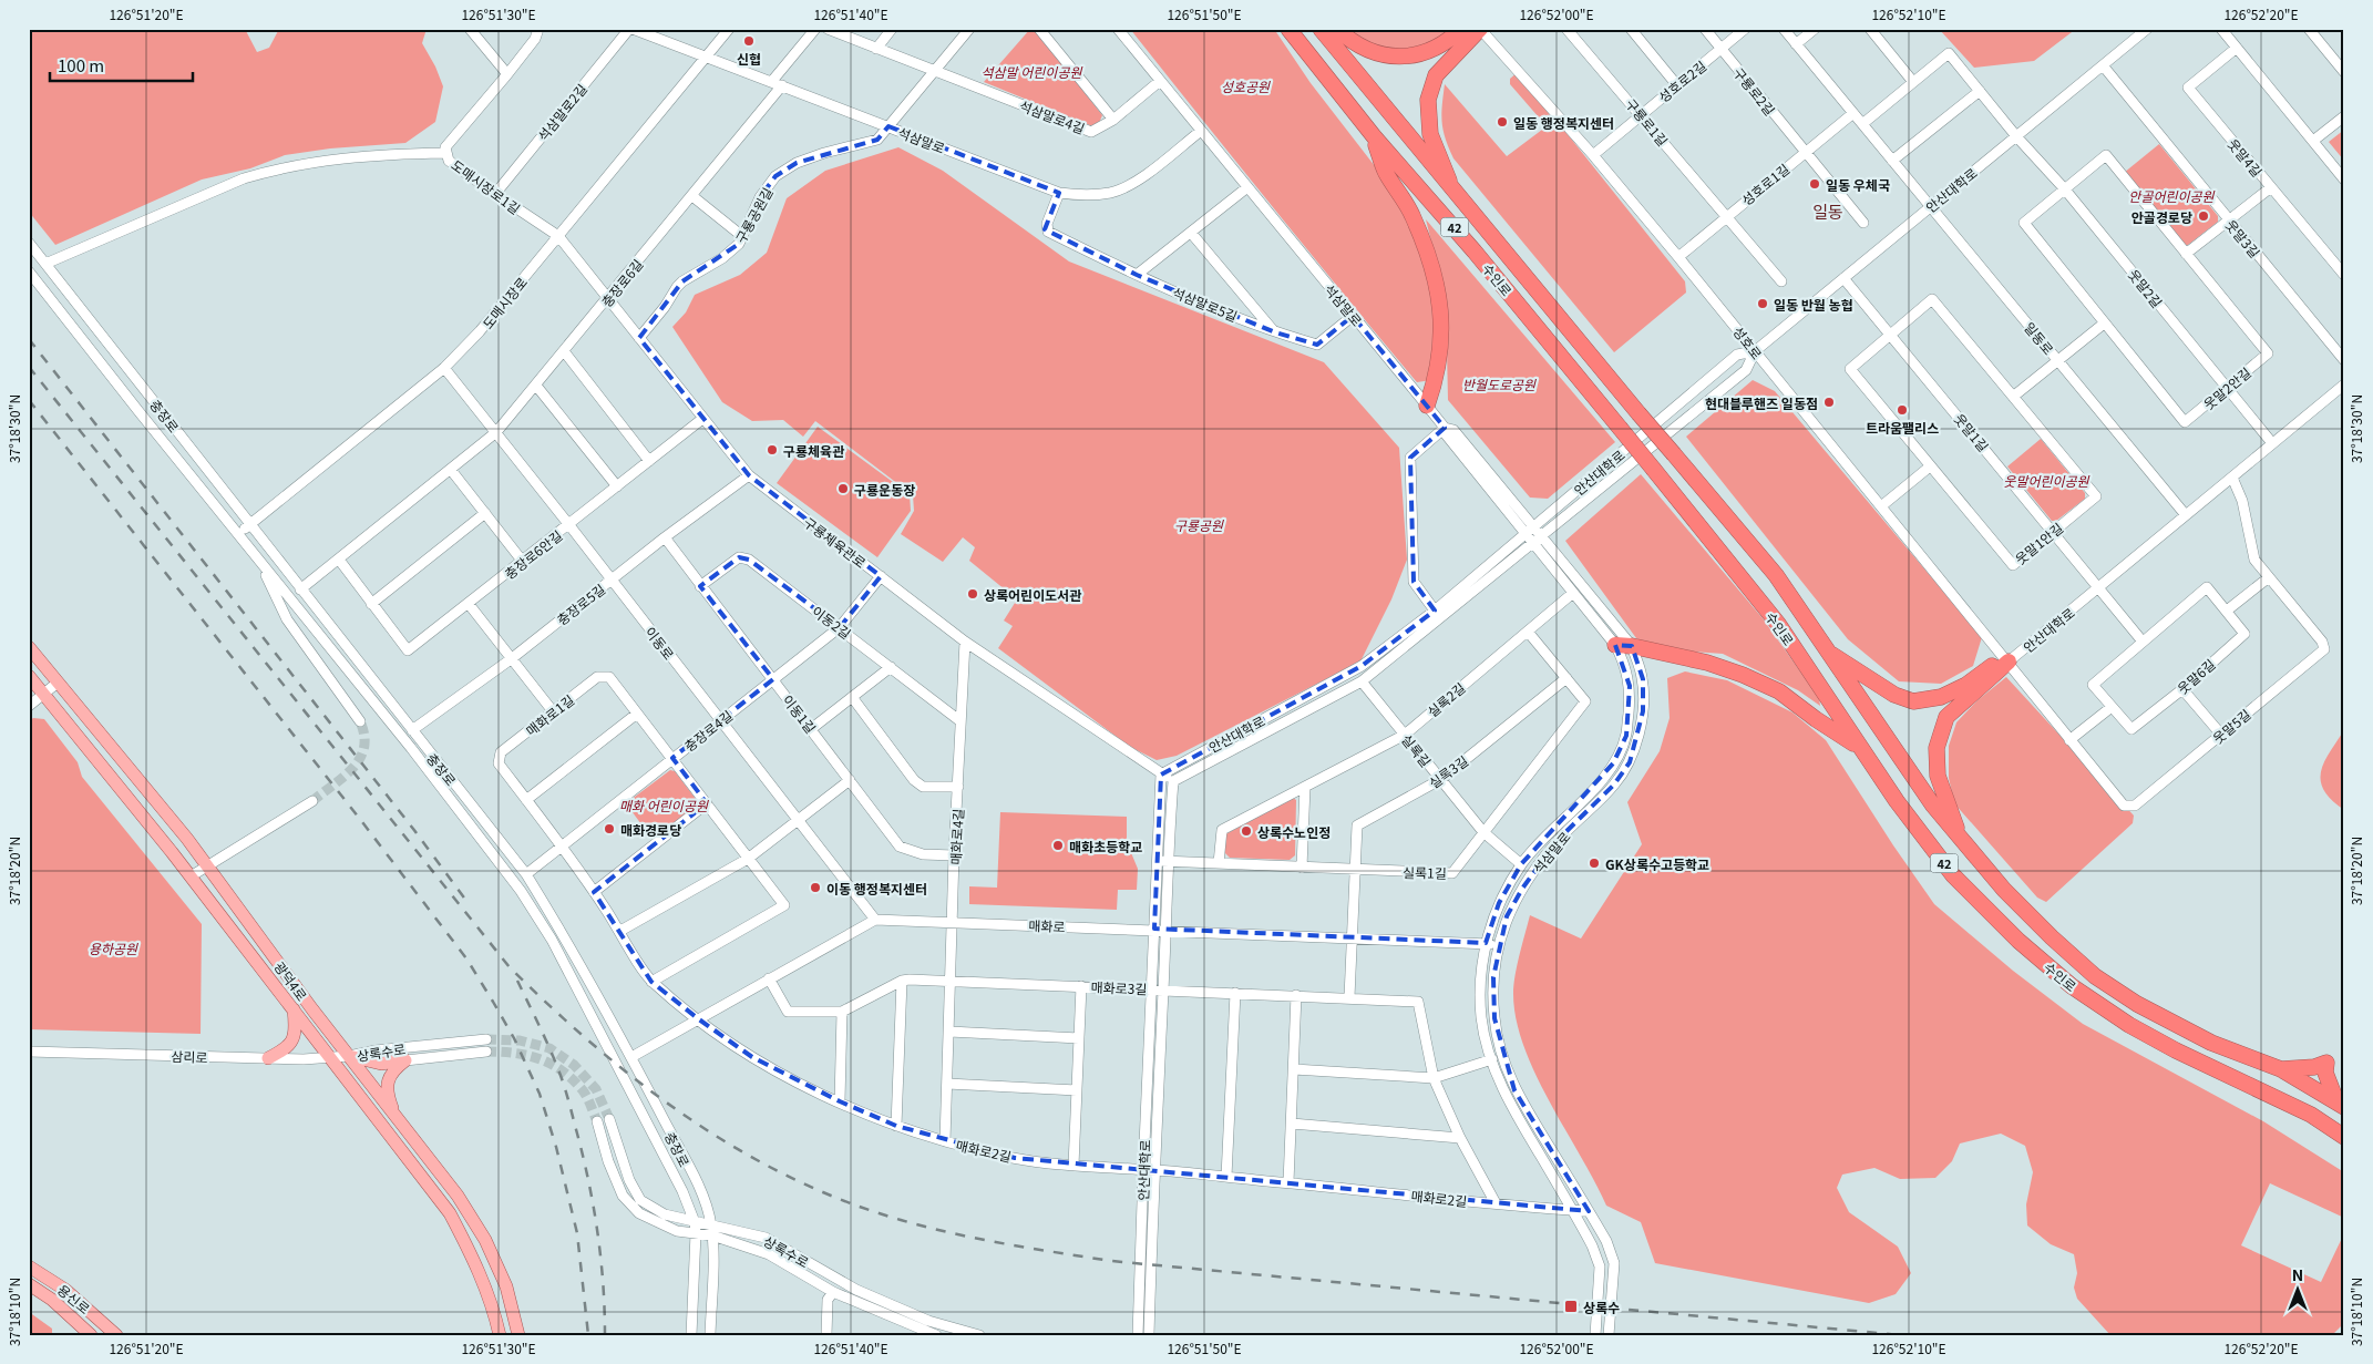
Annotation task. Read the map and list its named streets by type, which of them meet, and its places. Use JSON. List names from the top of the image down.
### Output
{
  "streets": {
    "highway": ["42", "수인로"],
    "main road": ["광덕4로", "상록수로", "용신로"],
    "street": [
      "성호로2길",
      "구룡로2길",
      "석삼말로2길",
      "석삼말로4길",
      "구룡로1길",
      "석삼말로",
      "웃말4길",
      "성호로1길",
      "도매시장로1길",
      "안산대학로",
      "구룡공원길",
      "웃말3길",
      "충장로6길",
      "웃말2길",
      "도매시장로",
      "석삼말로5길",
      "일동로",
      "성호로",
      "웃말2안길",
      "충장로",
      "웃말1길",
      "구룡체육관로",
      "웃말1안길",
      "충장로6안길",
      "충장로5길",
      "이동2길",
      "이동로",
      "웃말6길",
      "실록2길",
      "이동1길",
      "매화로1길",
      "웃말5길",
      "충장로4길",
      "실록길",
      "실록3길",
      "매화로4길",
      "실록1길",
      "매화로",
      "매화로3길",
      "삼리로",
      "매화로2길"
    ]
  },
  "crossings": [
    ["성호로2길", "구룡로2길"],
    ["성호로2길", "구룡로1길"],
    ["성호로2길", "성호로"],
    ["구룡로2길", "성호로1길"],
    ["석삼말로2길", "석삼말로"],
    ["석삼말로2길", "도매시장로1길"],
    ["석삼말로4길", "석삼말로"],
    ["석삼말로4길", "구룡공원길"],
    ["구룡로1길", "성호로1길"],
    ["석삼말로", "안산대학로"],
    ["석삼말로", "구룡공원길"],
    ["석삼말로", "충장로6길"],
    ["석삼말로", "도매시장로"],
    ["석삼말로", "석삼말로5길"],
    ["석삼말로", "실록2길"],
    ["석삼말로", "실록길"],
    ["석삼말로", "매화로"],
    ["석삼말로", "매화로2길"],
    ["성호로1길", "일동로"],
    ["성호로1길", "성호로"],
    ["도매시장로1길", "도매시장로"],
    ["도매시장로1길", "구룡체육관로"],
    ["안산대학로", "웃말3길"],
    ["안산대학로", "웃말2길"],
    ["안산대학로", "일동로"],
    ["안산대학로", "성호로"],
    ["안산대학로", "웃말1길"],
    ["안산대학로", "구룡체육관로"],
    ["안산대학로", "웃말5길"],
    ["안산대학로", "실록길"],
    ["안산대학로", "실록1길"],
    ["안산대학로", "매화로"],
    ["안산대학로", "매화로3길"],
    ["안산대학로", "매화로2길"],
    ["구룡공원길", "구룡체육관로"],
    ["충장로6길", "충장로"],
    ["충장로6길", "구룡체육관로"],
    ["충장로6길", "충장로6안길"],
    ["충장로6길", "이동로"],
    ["웃말2길", "웃말2안길"],
    ["도매시장로", "충장로"],
    ["도매시장로", "구룡체육관로"],
    ["도매시장로", "이동로"],
    ["성호로", "웃말5길"],
    ["충장로", "충장로5길"],
    ["충장로", "충장로4길"],
    ["충장로", "상록수로"],
    ["웃말1길", "웃말1안길"],
    ["구룡체육관로", "충장로6안길"],
    ["구룡체육관로", "충장로5길"],
    ["구룡체육관로", "충장로4길"],
    ["구룡체육관로", "매화로4길"],
    ["충장로6안길", "이동로"],
    ["충장로5길", "이동로"],
    ["충장로5길", "이동1길"],
    ["이동2길", "이동1길"],
    ["이동2길", "충장로4길"],
    ["이동2길", "매화로4길"],
    ["이동로", "충장로4길"],
    ["이동로", "매화로"],
    ["실록2길", "실록길"],
    ["실록2길", "실록1길"],
    ["이동1길", "충장로4길"],
    ["이동1길", "매화로4길"],
    ["매화로1길", "충장로4길"],
    ["매화로1길", "매화로2길"],
    ["실록길", "실록3길"],
    ["실록길", "실록1길"],
    ["실록3길", "실록1길"],
    ["매화로4길", "매화로"],
    ["매화로4길", "매화로3길"],
    ["매화로4길", "매화로2길"],
    ["광덕4로", "상록수로"],
    ["광덕4로", "삼리로"],
    ["매화로3길", "매화로2길"],
    ["상록수로", "삼리로"]
  ],
  "districts": ["일동"],
  "parks": [
    "석삼말 어린이공원",
    "성호공원",
    "안골어린이공원",
    "반월도로공원",
    "웃말어린이공원",
    "구룡공원",
    "매화 어린이공원",
    "용하공원"
  ],
  "places": {
    "other": [
      "신협",
      "일동 행정복지센터",
      "일동 우체국",
      "안골경로당",
      "일동 반월 농협",
      "현대블루핸즈 일동점",
      "트라움팰리스",
      "구룡체육관",
      "구룡운동장",
      "상록어린이도서관",
      "매화경로당",
      "상록수노인정",
      "매화초등학교",
      "GK상록수고등학교",
      "이동 행정복지센터"
    ],
    "transit": ["상록수"]
  },
  "scale_bar": "100 m",
  "north": "top",
  "coordinates": [
    "126°51'20\"E",
    "126°51'30\"E",
    "126°51'40\"E",
    "126°51'50\"E",
    "126°52'00\"E",
    "126°52'10\"E",
    "126°52'20\"E",
    "37°18'30\"N",
    "37°18'20\"N",
    "37°18'10\"N"
  ]
}
